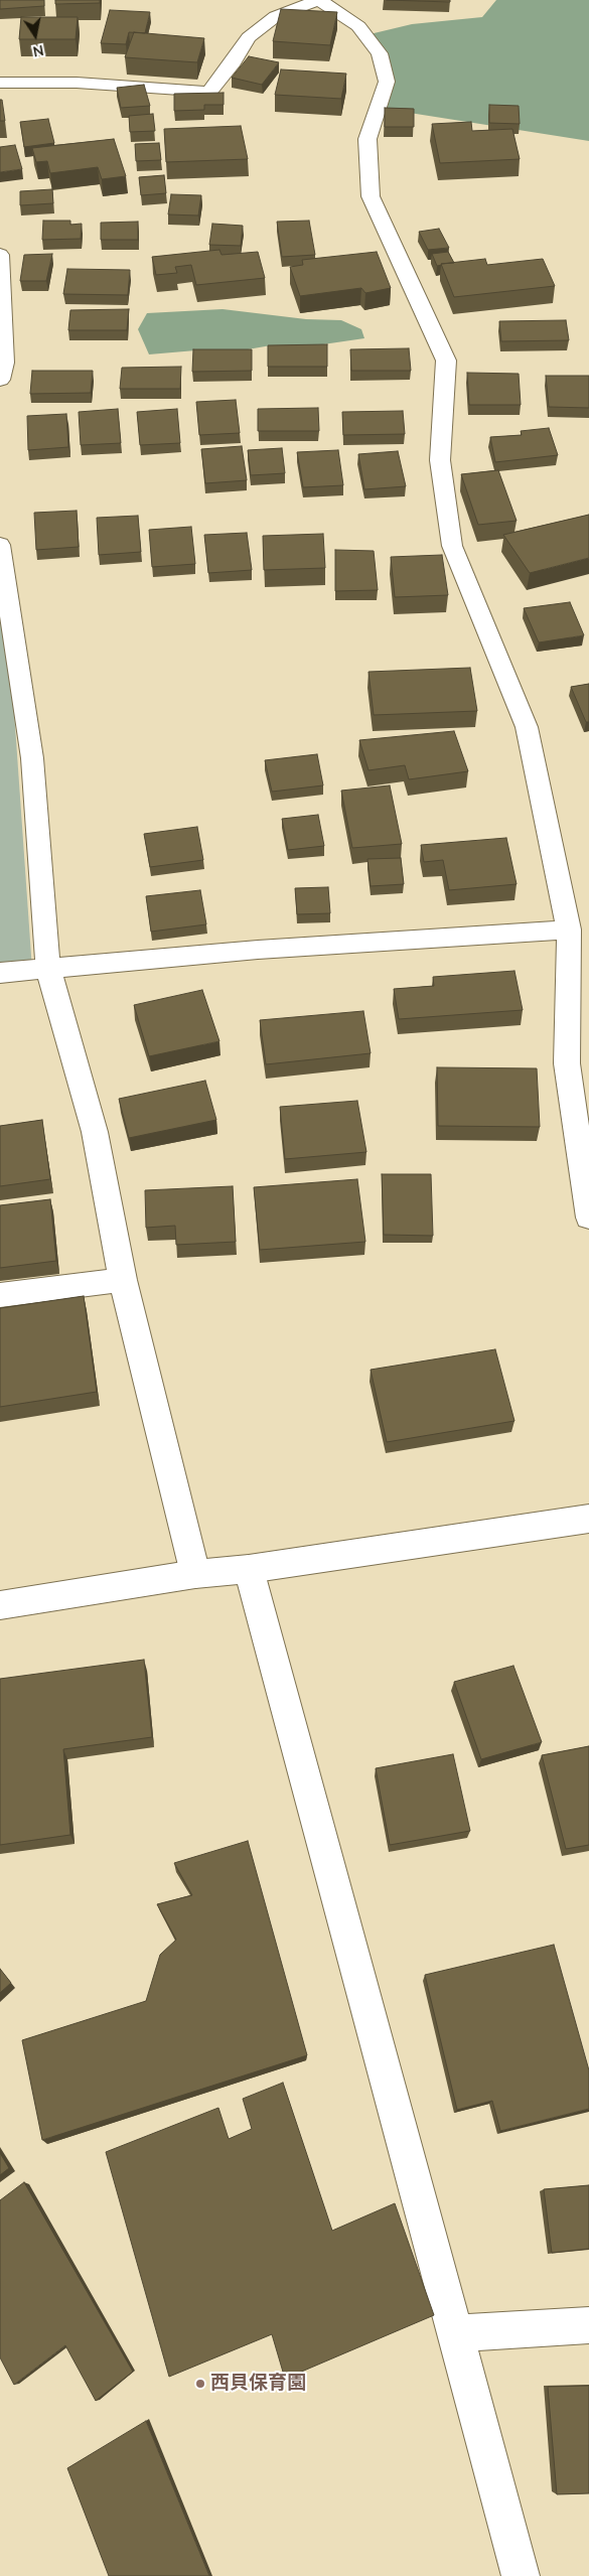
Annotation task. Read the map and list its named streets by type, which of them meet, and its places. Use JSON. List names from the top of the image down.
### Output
{
  "places": ["西貝保育園"],
  "north": "bottom"
}
